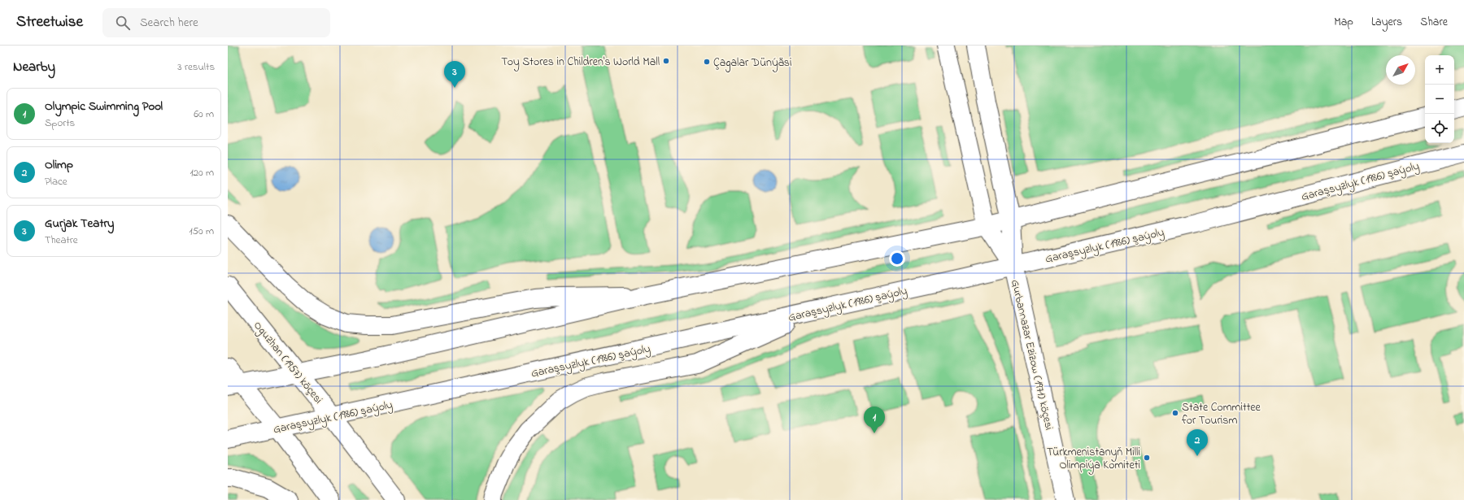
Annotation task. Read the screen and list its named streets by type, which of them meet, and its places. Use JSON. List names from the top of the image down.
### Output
{
  "streets": {
    "main road": ["Garaşsyzlyk (1986) şaýoly", "Gurbannazar Ezizow (1971) köçesi", "Oguzhan (1957) köçesi"]
  },
  "crossings": [
    ["Garaşsyzlyk (1986) şaýoly", "Gurbannazar Ezizow (1971) köçesi"],
    ["Garaşsyzlyk (1986) şaýoly", "Oguzhan (1957) köçesi"]
  ],
  "places": [
    "Toy Stores in Children's World Mall",
    "Çagalar Dünýäsi",
    "State Committee for Tourism",
    "Türkmenistanyň Milli Olimpiýa Komiteti"
  ],
  "north": "top right",
  "page": {
    "header": "Streetwise",
    "search": "Search here",
    "nav": ["Map", "Layers", "Share"],
    "heading": ["Nearby", "3 results"],
    "map_buttons": ["+", "−"],
    "pins": ["3", "1", "2"],
    "list": [
      {
        "mark": "1",
        "name": "Olympic Swimming Pool",
        "note": "Sports",
        "value": "60 m"
      },
      {
        "mark": "2",
        "name": "Olimp",
        "note": "Place",
        "value": "120 m"
      },
      {
        "mark": "3",
        "name": "Gurjak Teatry",
        "note": "Theatre",
        "value": "150 m"
      }
    ]
  }
}
